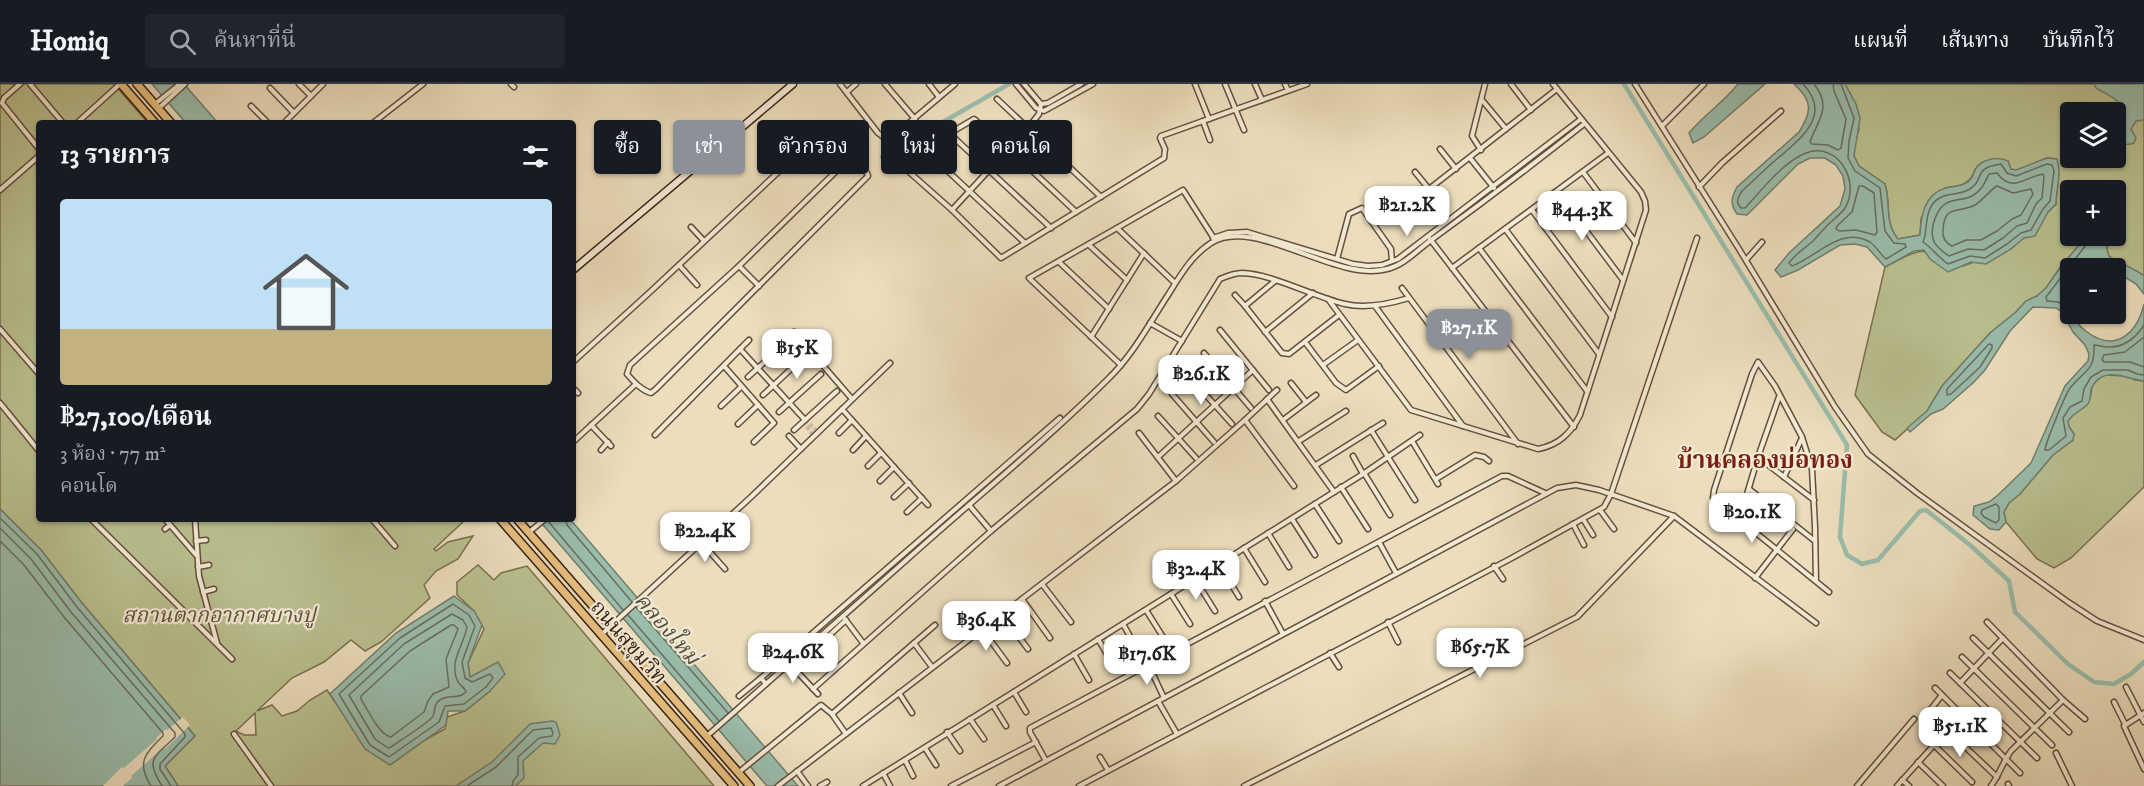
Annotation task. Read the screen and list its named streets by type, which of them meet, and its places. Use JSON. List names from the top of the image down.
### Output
{
  "streets": {
    "highway": ["ถนนสุขุมวิท"]
  },
  "districts": ["บ้านคลองบ่อทอง"],
  "water": ["คลองใหม่"],
  "parks": ["สถานตากอากาศบางปู"],
  "page": {
    "header": "Homiq",
    "search": "ค้นหาที่นี่",
    "nav": ["แผนที่", "เส้นทาง", "บันทึกไว้"],
    "map_buttons": ["+", "−"],
    "chip": [
      "ซื้อ",
      "เช่า",
      "ตัวกรอง",
      "ใหม่",
      "คอนโด"
    ],
    "heading": "13 รายการ",
    "price": [
      "฿21.2K",
      "฿44.3K",
      "฿27.1K",
      "฿15K",
      "฿26.1K",
      "฿20.1K",
      "฿22.4K",
      "฿32.4K",
      "฿36.4K",
      "฿65.7K",
      "฿24.6K",
      "฿17.6K",
      "฿51.1K"
    ],
    "list": [
      {
        "name": "฿27,100/เดือน",
        "note": "3 ห้อง · 77 m² · คอนโด"
      }
    ]
  }
}
